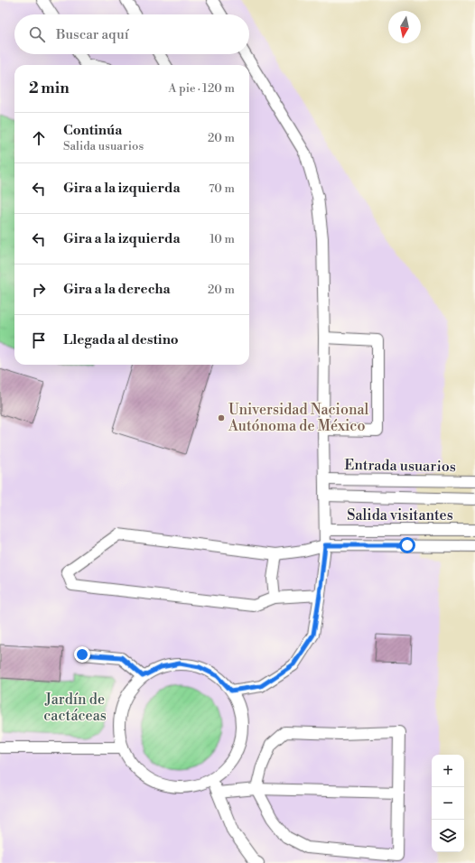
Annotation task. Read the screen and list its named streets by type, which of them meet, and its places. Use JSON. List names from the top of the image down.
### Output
{
  "streets": {
    "lane": ["Entrada usuarios", "Salida visitantes"]
  },
  "parks": ["Jardín de cactáceas"],
  "places": ["Universidad Nacional Autónoma de México"],
  "north": "bottom",
  "page": {
    "search": "Buscar aquí",
    "heading": ["2 min", "A pie · 120 m"],
    "list": [
      ["Continúa", "Salida usuarios", "20 m"],
      ["Gira a la izquierda", "70 m"],
      ["Gira a la izquierda", "10 m"],
      ["Gira a la derecha", "20 m"],
      "Llegada al destino"
    ],
    "map_buttons": ["+", "−"]
  }
}
